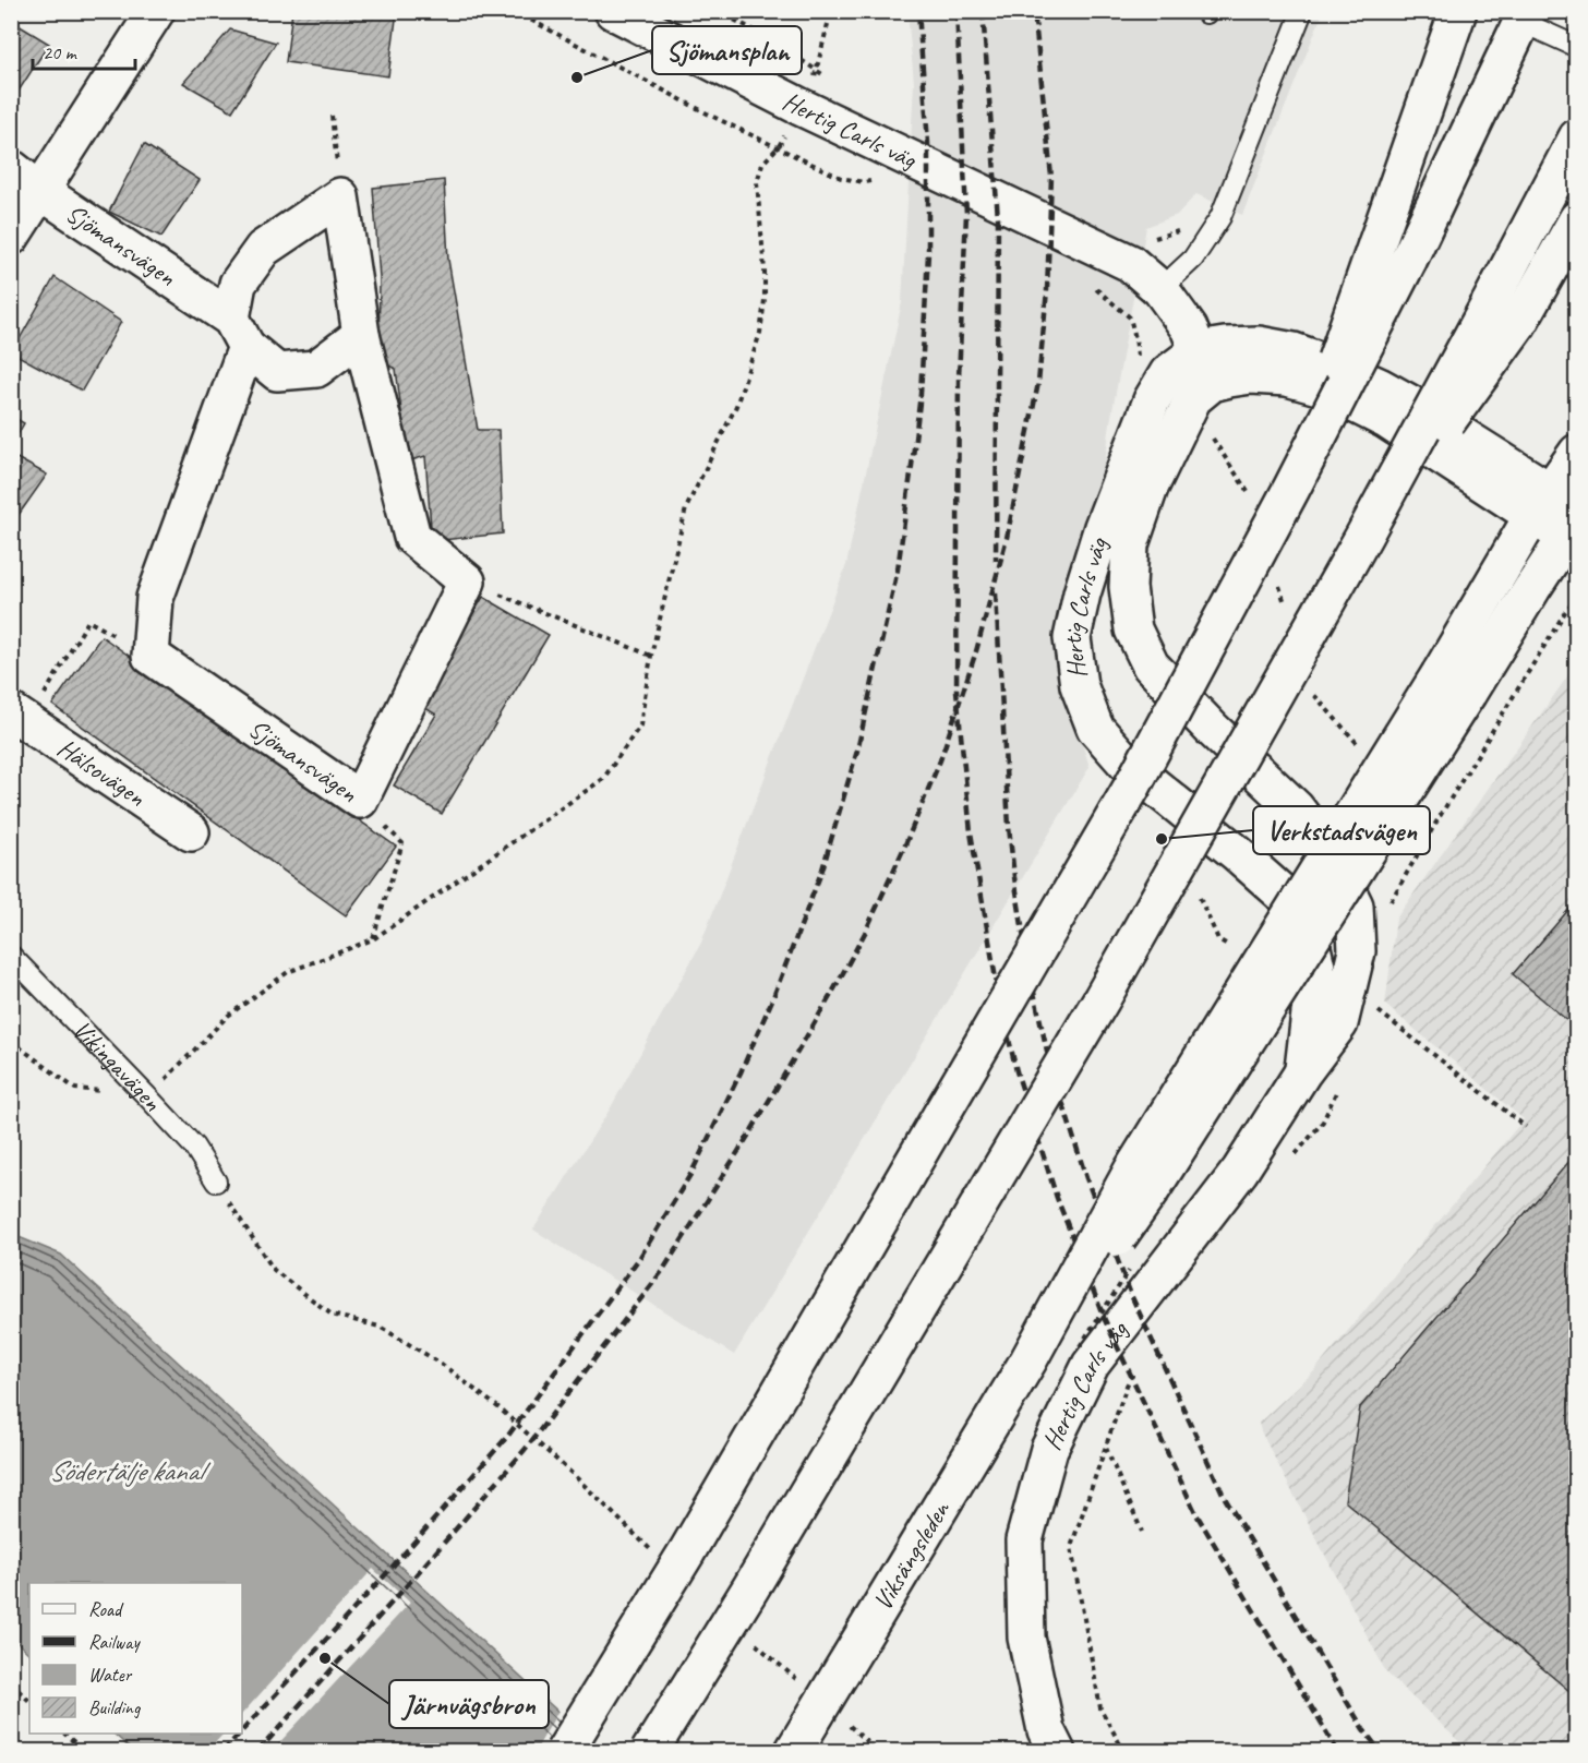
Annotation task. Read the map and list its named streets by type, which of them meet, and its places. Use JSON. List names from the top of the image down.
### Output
{
  "streets": {
    "main road": [
      "Hertig Carls väg",
      "Sjömansvägen",
      "Hälsovägen",
      "Viksängsleden"
    ],
    "lane": ["Vikingavägen"]
  },
  "crossings": [
    ["Hertig Carls väg", "Viksängsleden"]
  ],
  "water": ["Södertälje kanal"],
  "places": ["Sjömansplan", "Verkstadsvägen", "Järnvägsbron"],
  "legend": [
    "Road",
    "Railway",
    "Water",
    "Building"
  ],
  "scale_bar": "20 m"
}
